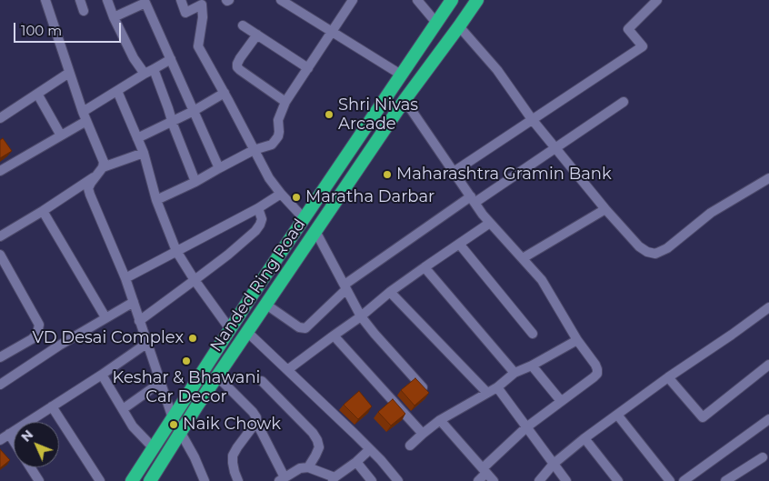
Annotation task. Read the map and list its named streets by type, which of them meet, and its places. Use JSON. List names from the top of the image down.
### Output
{
  "streets": {
    "highway": ["Nanded Ring Road"]
  },
  "places": [
    "Shri Nivas Arcade",
    "Maharashtra Gramin Bank",
    "Maratha Darbar",
    "VD Desai Complex",
    "Keshar & Bhawani Car Decor",
    "Naik Chowk"
  ],
  "scale_bar": "100 m",
  "north": "top left"
}
